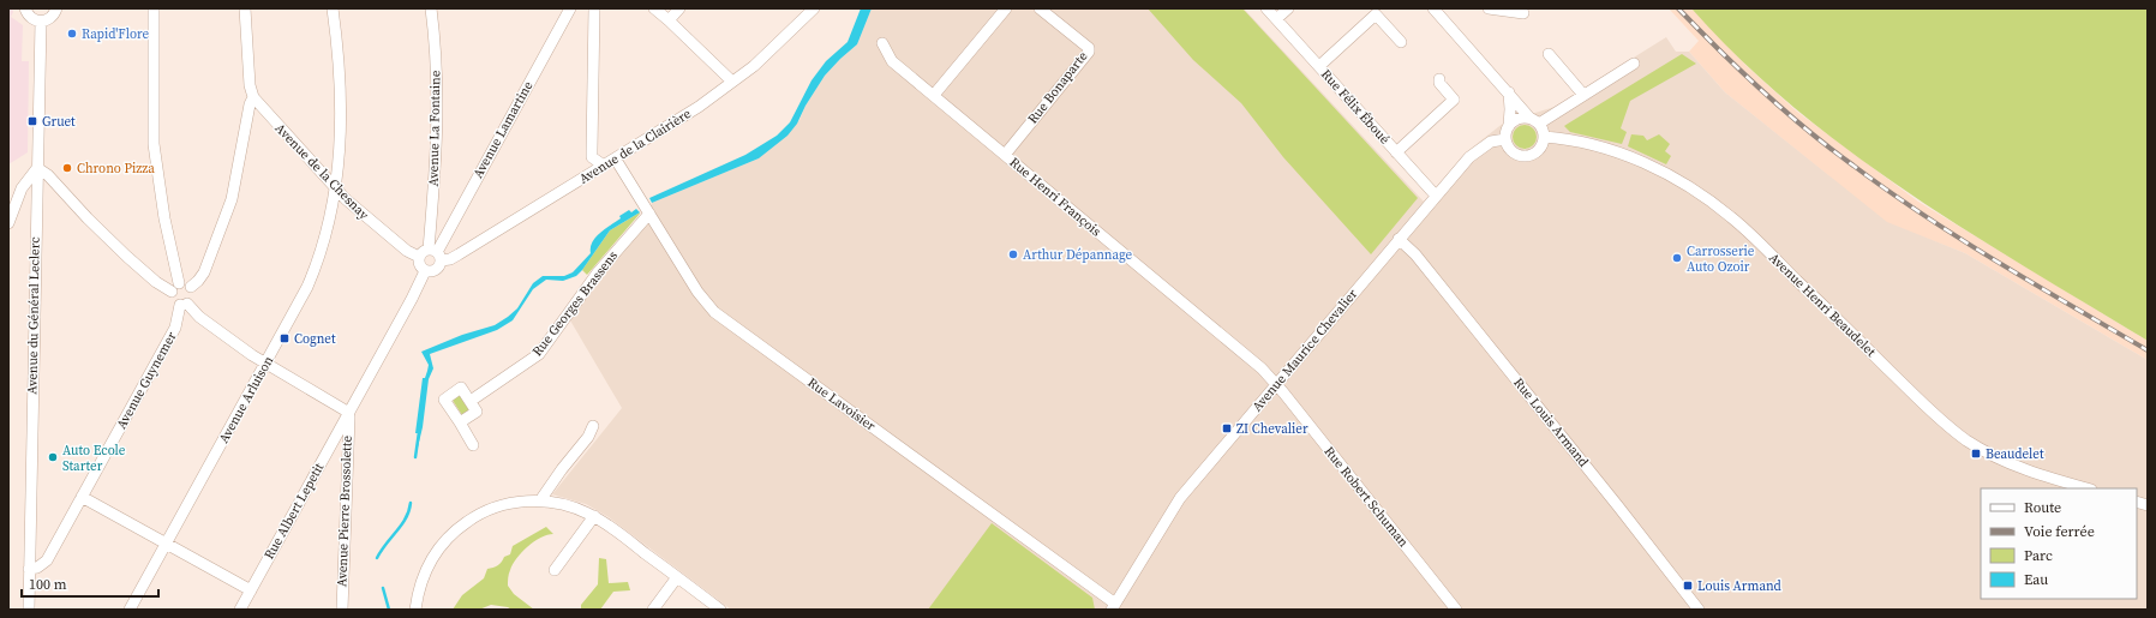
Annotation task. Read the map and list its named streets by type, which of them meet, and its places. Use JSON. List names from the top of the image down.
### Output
{
  "streets": {
    "street": [
      "Rue Bonaparte",
      "Rue Félix Éboué",
      "Avenue La Fontaine",
      "Avenue Lamartine",
      "Avenue de la Clairière",
      "Avenue de la Chesnay",
      "Rue Henri François",
      "Rue Georges Brassens",
      "Avenue Henri Beaudelet",
      "Avenue du Général Leclerc",
      "Avenue Maurice Chevalier",
      "Avenue Guynemer",
      "Avenue Arluison",
      "Rue Lavoisier",
      "Rue Louis Armand",
      "Rue Robert Schuman",
      "Rue Albert Lepetit",
      "Avenue Pierre Brossolette"
    ]
  },
  "crossings": [
    ["Rue Bonaparte", "Rue Henri François"],
    ["Rue Félix Éboué", "Avenue Maurice Chevalier"],
    ["Avenue La Fontaine", "Avenue Lamartine"],
    ["Avenue La Fontaine", "Avenue de la Clairière"],
    ["Avenue La Fontaine", "Avenue de la Chesnay"],
    ["Avenue La Fontaine", "Rue Albert Lepetit"],
    ["Avenue Lamartine", "Avenue de la Clairière"],
    ["Avenue Lamartine", "Avenue de la Chesnay"],
    ["Avenue Lamartine", "Rue Albert Lepetit"],
    ["Avenue de la Clairière", "Avenue de la Chesnay"],
    ["Avenue de la Clairière", "Rue Lavoisier"],
    ["Avenue de la Clairière", "Rue Albert Lepetit"],
    ["Avenue de la Chesnay", "Avenue Arluison"],
    ["Avenue de la Chesnay", "Rue Albert Lepetit"],
    ["Rue Henri François", "Avenue Maurice Chevalier"],
    ["Rue Henri François", "Rue Robert Schuman"],
    ["Rue Georges Brassens", "Rue Lavoisier"],
    ["Avenue Henri Beaudelet", "Avenue Maurice Chevalier"],
    ["Avenue du Général Leclerc", "Avenue Guynemer"],
    ["Avenue Maurice Chevalier", "Rue Lavoisier"],
    ["Avenue Maurice Chevalier", "Rue Louis Armand"],
    ["Avenue Maurice Chevalier", "Rue Robert Schuman"],
    ["Rue Albert Lepetit", "Avenue Pierre Brossolette"]
  ],
  "places": {
    "other": [
      "Rapid'Flore",
      "Chrono Pizza",
      "Arthur Dépannage",
      "Carrosserie Auto Ozoir",
      "Auto Ecole Starter"
    ],
    "transit": [
      "Gruet",
      "Cognet",
      "ZI Chevalier",
      "Beaudelet",
      "Louis Armand"
    ]
  },
  "legend": [
    "Route",
    "Voie ferrée",
    "Parc",
    "Eau"
  ],
  "scale_bar": "100 m"
}
